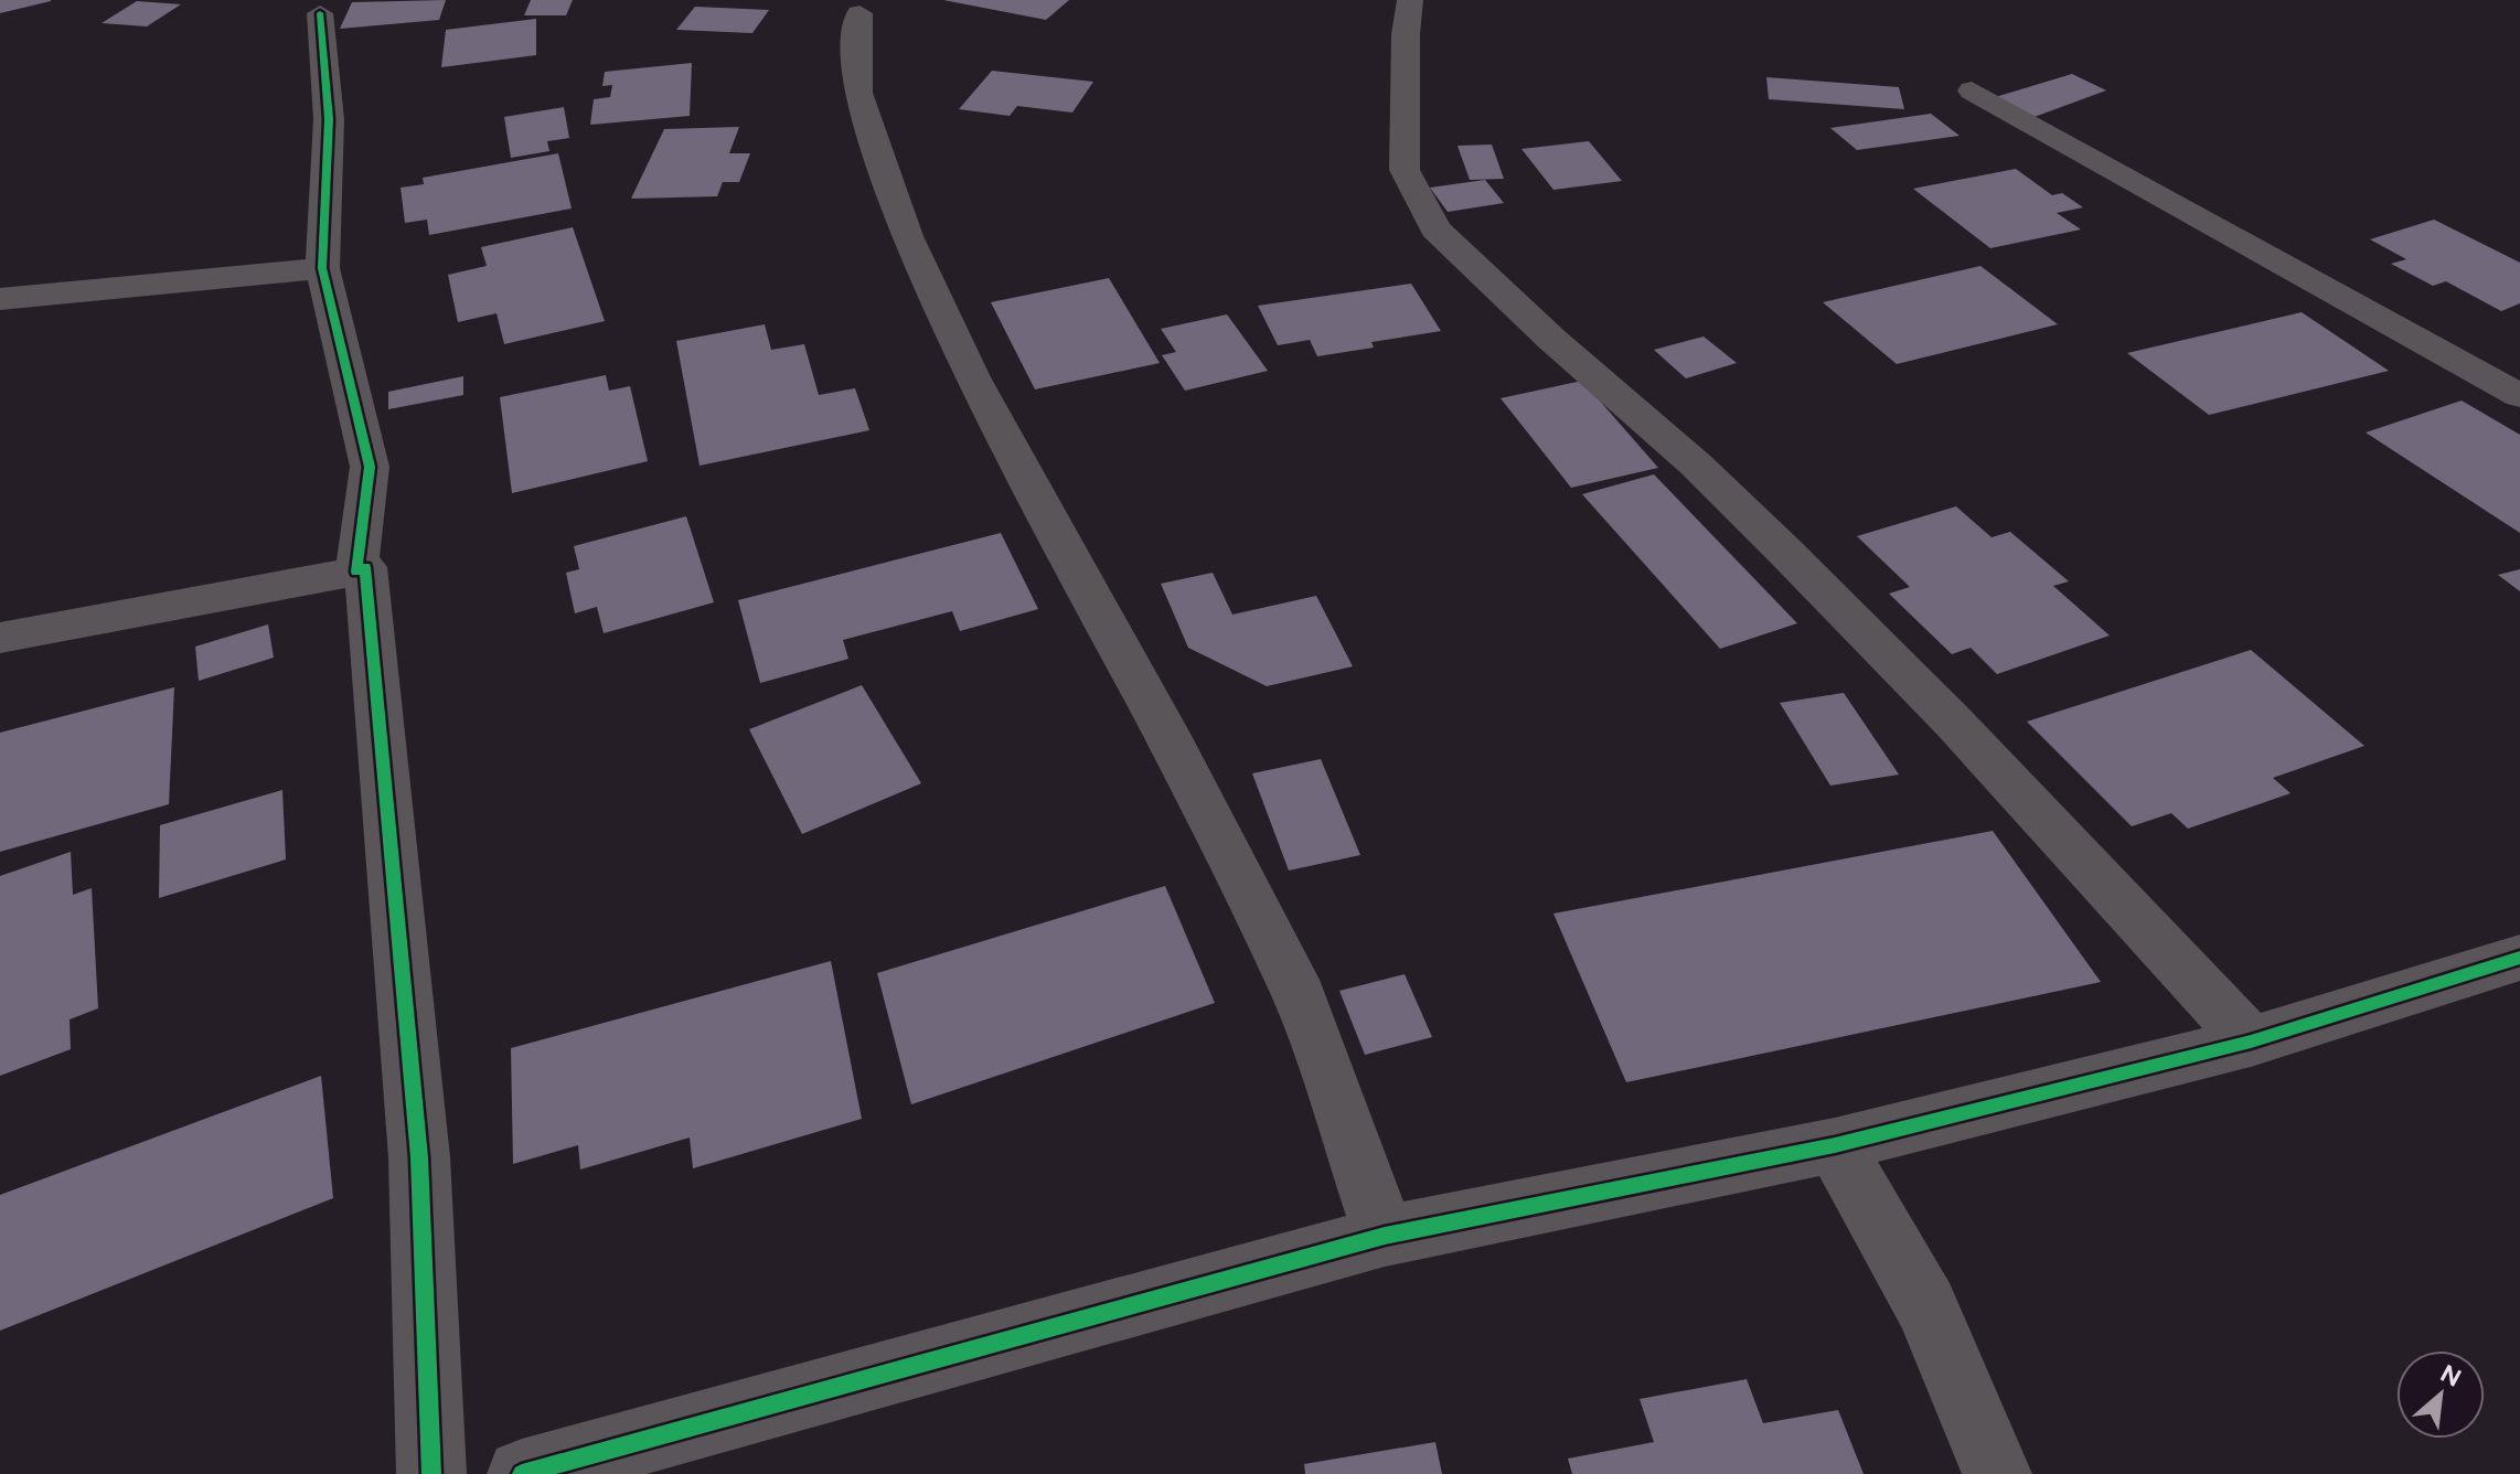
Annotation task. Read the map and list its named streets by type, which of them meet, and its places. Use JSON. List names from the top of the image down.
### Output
{
  "north": "top right"
}
